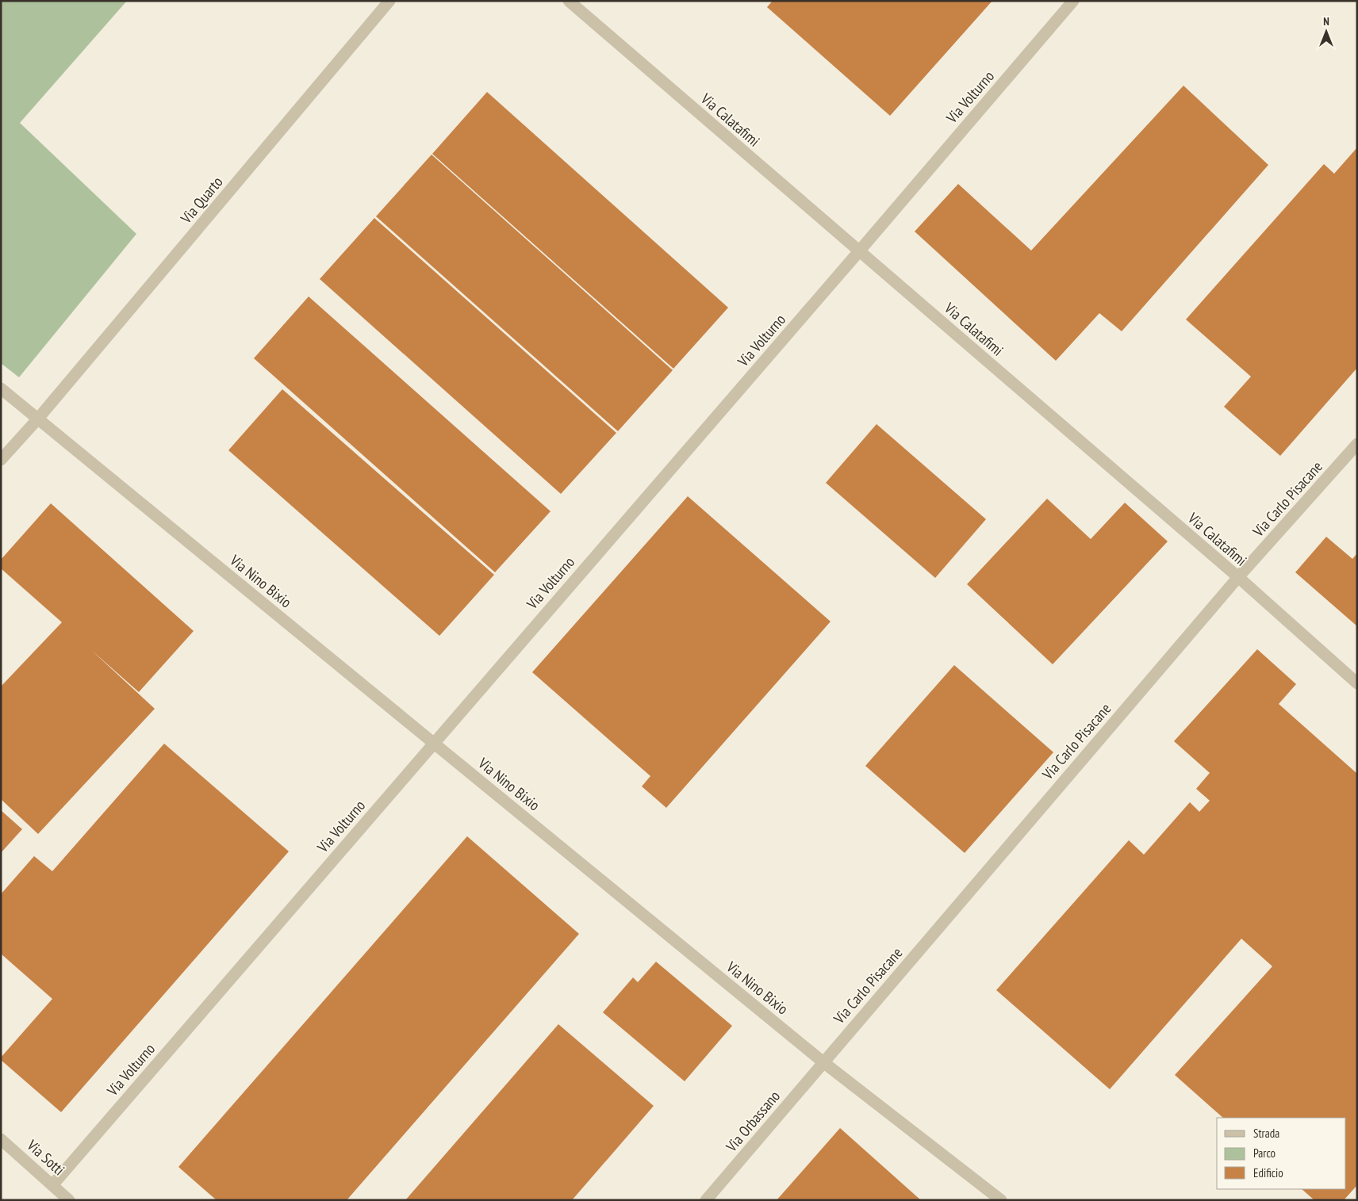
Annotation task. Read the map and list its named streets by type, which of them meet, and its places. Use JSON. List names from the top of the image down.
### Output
{
  "streets": {
    "street": [
      "Via Volturno",
      "Via Calatafimi",
      "Via Quarto",
      "Via Carlo Pisacane",
      "Via Nino Bixio",
      "Via Orbassano",
      "Via Sotti"
    ]
  },
  "crossings": [
    ["Via Volturno", "Via Calatafimi"],
    ["Via Volturno", "Via Nino Bixio"],
    ["Via Volturno", "Via Sotti"],
    ["Via Calatafimi", "Via Carlo Pisacane"],
    ["Via Quarto", "Via Nino Bixio"],
    ["Via Carlo Pisacane", "Via Nino Bixio"],
    ["Via Carlo Pisacane", "Via Orbassano"],
    ["Via Nino Bixio", "Via Orbassano"]
  ],
  "legend": ["Strada", "Parco", "Edificio"],
  "north": "top"
}
